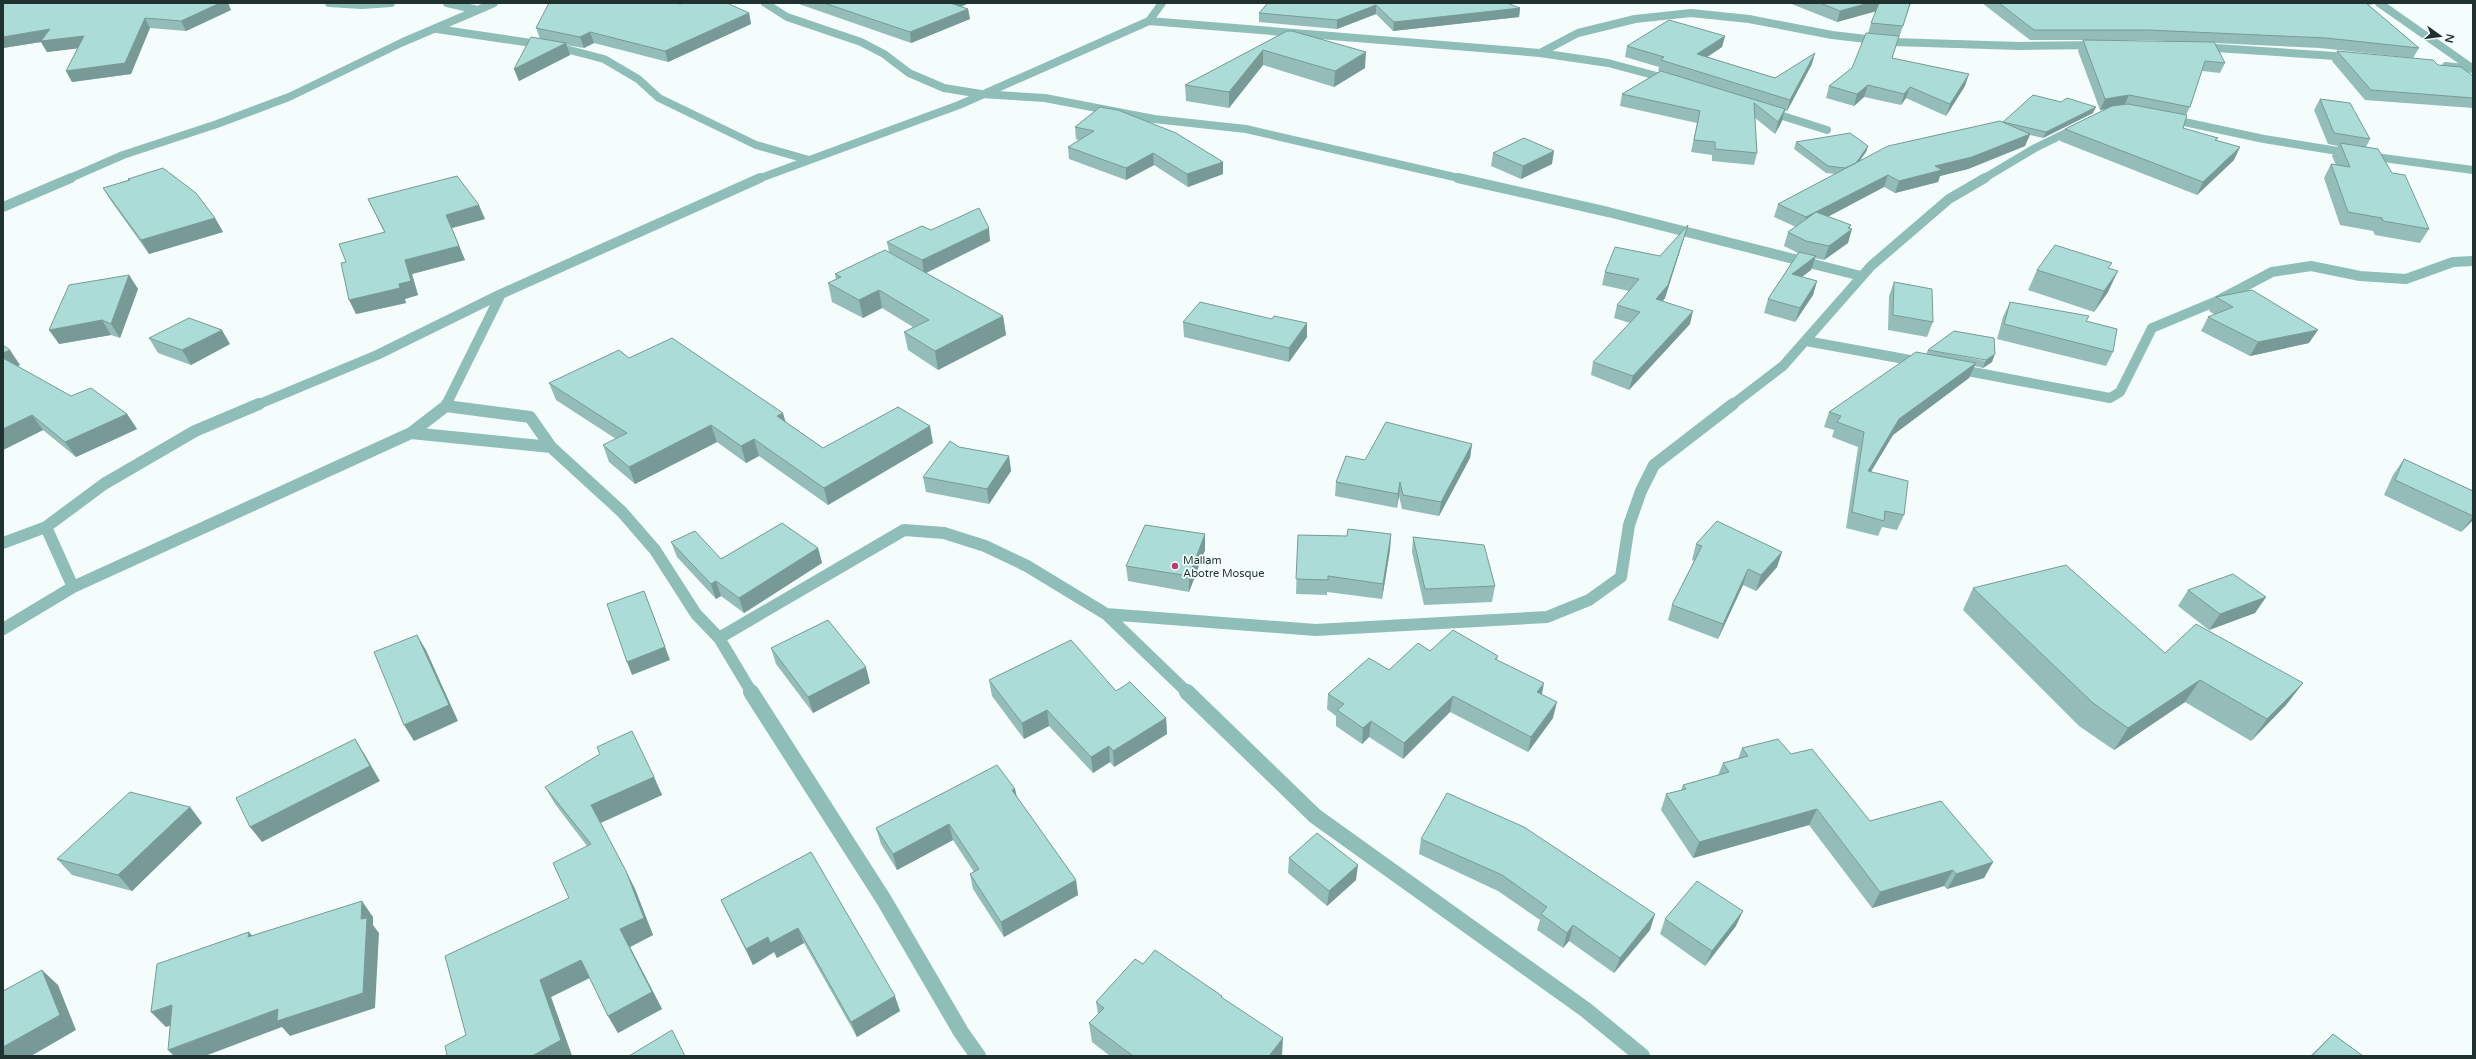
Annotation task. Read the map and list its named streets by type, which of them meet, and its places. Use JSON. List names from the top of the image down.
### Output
{
  "places": ["Mallam Abotre Mosque"],
  "north": "right"
}
